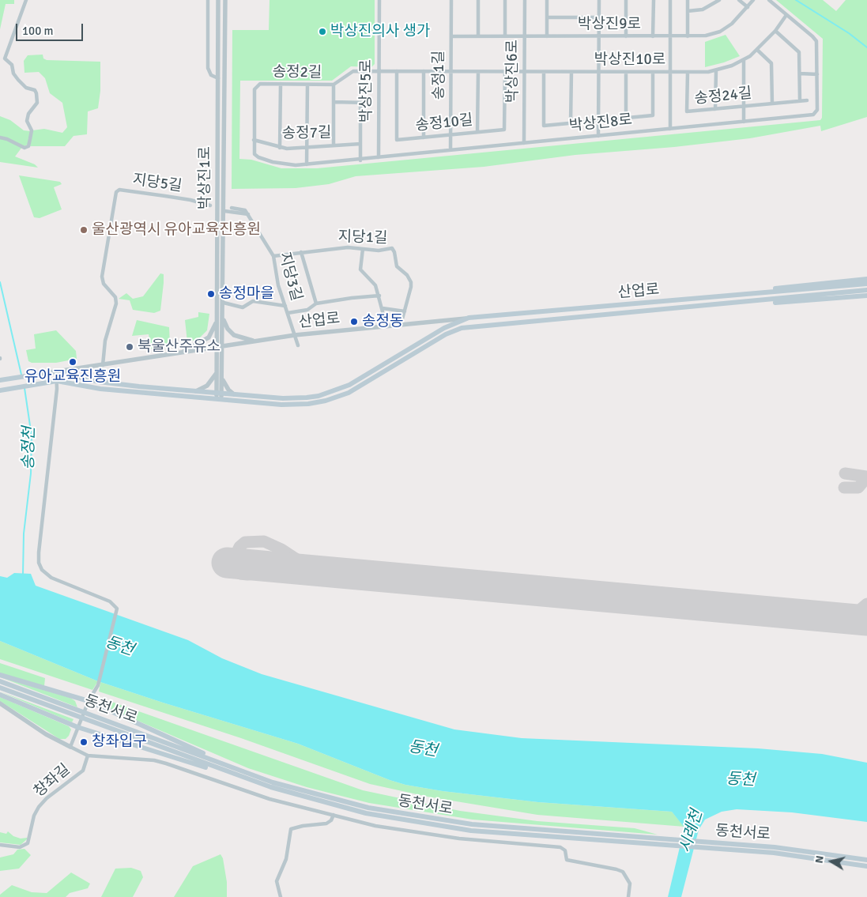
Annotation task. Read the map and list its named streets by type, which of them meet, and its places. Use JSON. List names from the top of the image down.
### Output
{
  "streets": {
    "main road": ["산업로", "동천서로"],
    "street": [
      "박상진9로",
      "박상진10로",
      "박상진6로",
      "송정2길",
      "송정1길",
      "박상진5로",
      "송정24길",
      "송정10길",
      "박상진8로",
      "송정7길",
      "박상진1로",
      "지당5길",
      "지당1길",
      "지당3길",
      "창좌길"
    ]
  },
  "crossings": [
    ["박상진9로", "박상진6로"],
    ["박상진9로", "송정1길"],
    ["박상진10로", "박상진6로"],
    ["박상진10로", "송정2길"],
    ["박상진10로", "송정1길"],
    ["박상진10로", "송정24길"],
    ["박상진10로", "송정10길"],
    ["박상진10로", "박상진8로"],
    ["박상진6로", "박상진8로"],
    ["송정2길", "송정1길"],
    ["송정2길", "박상진5로"],
    ["송정2길", "송정10길"],
    ["송정2길", "박상진8로"],
    ["송정2길", "송정7길"],
    ["송정1길", "송정10길"],
    ["송정1길", "박상진8로"],
    ["박상진5로", "박상진8로"],
    ["박상진1로", "산업로"],
    ["지당5길", "산업로"],
    ["지당1길", "지당3길"],
    ["지당1길", "산업로"],
    ["지당3길", "산업로"]
  ],
  "water": ["송정천", "동천", "시례천"],
  "places": [
    "박상진의사 생가",
    "울산광역시 유아교육진흥원",
    "송정마을",
    "송정동",
    "북울산주유소",
    "유아교육진흥원",
    "창좌입구"
  ],
  "scale_bar": "100 m",
  "north": "left"
}
